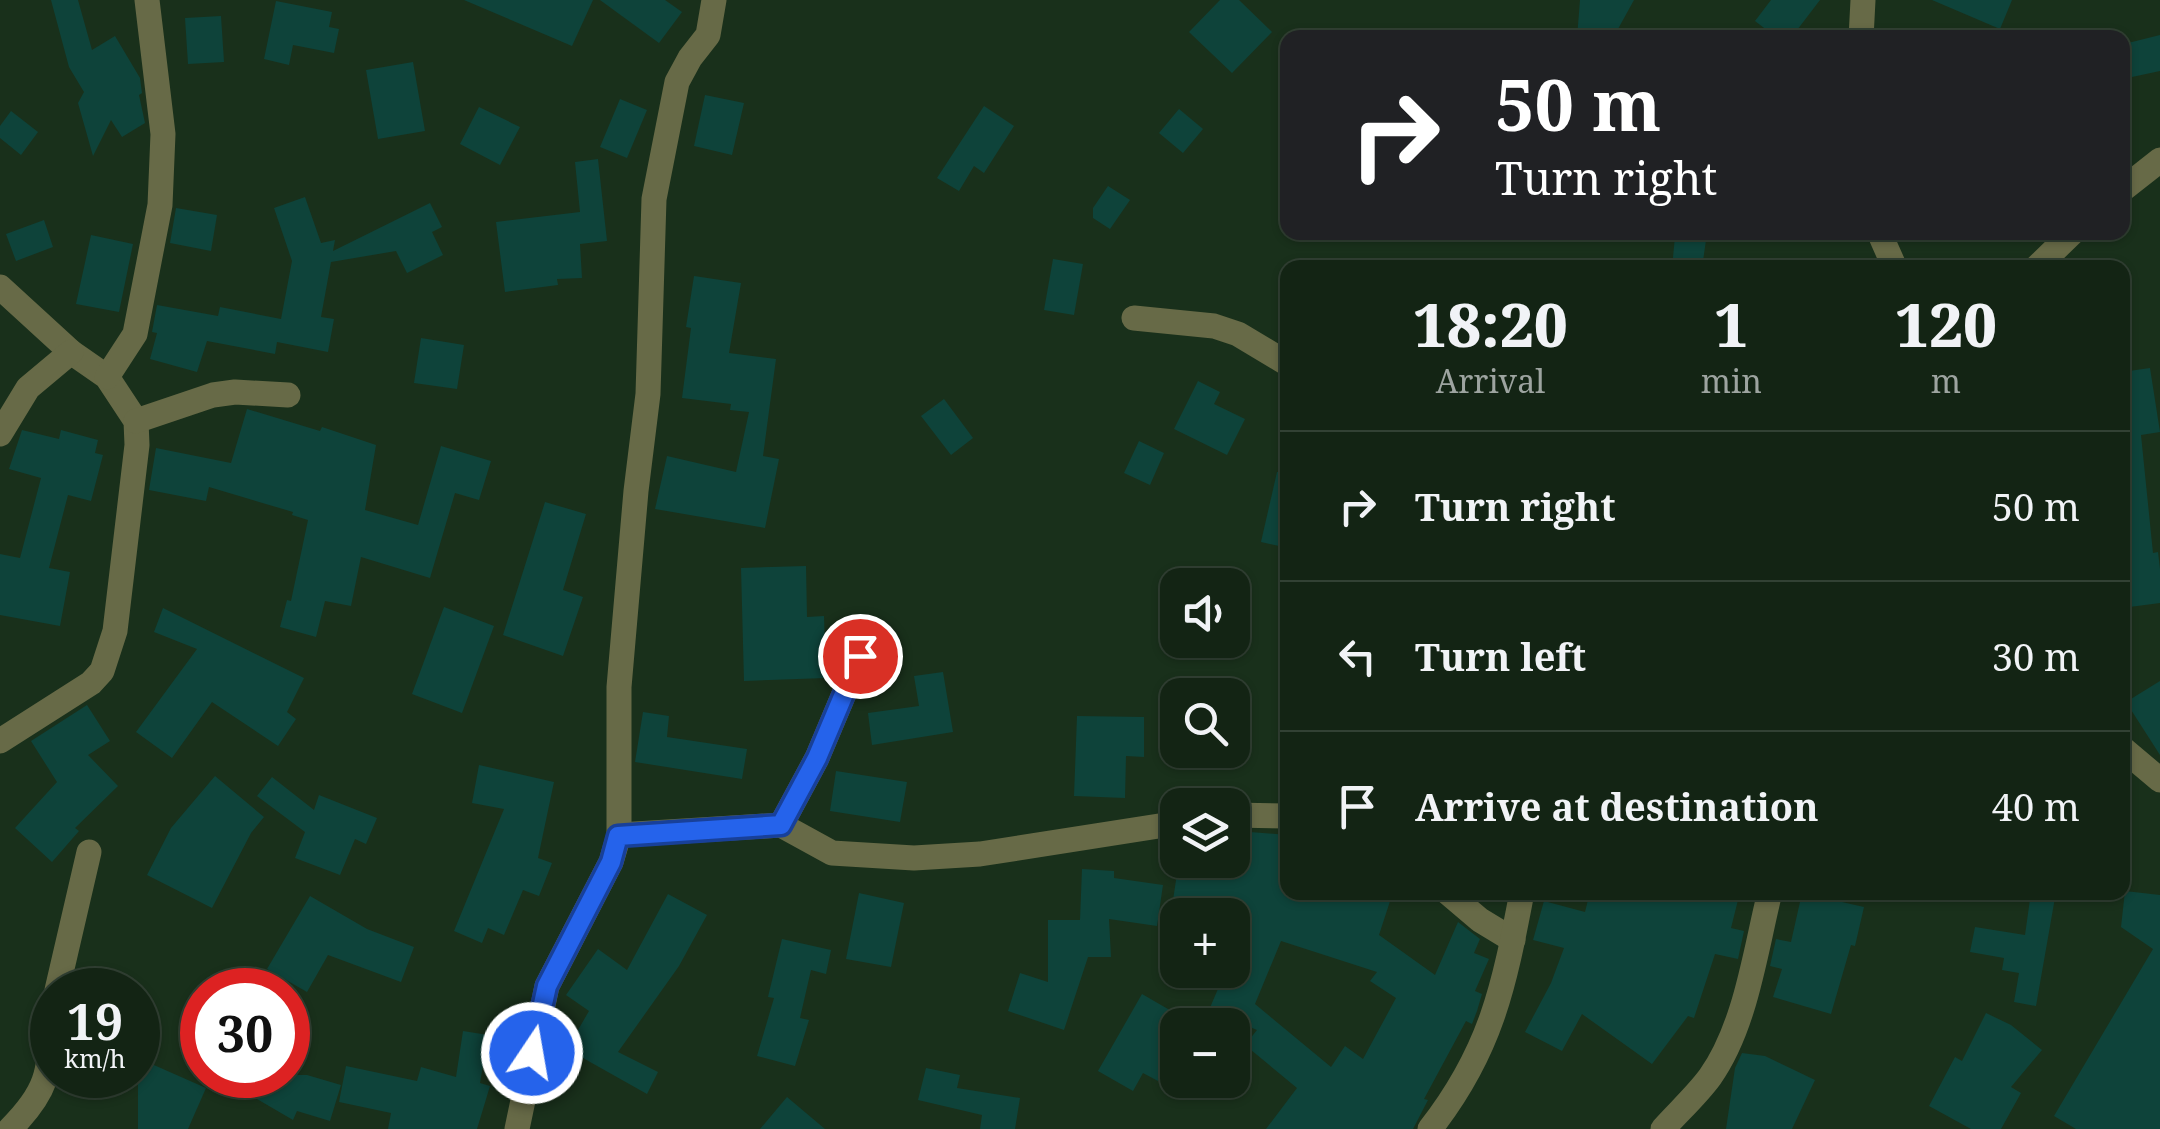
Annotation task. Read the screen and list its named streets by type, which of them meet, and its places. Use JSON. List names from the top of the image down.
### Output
{
  "page": {
    "turn": ["50 m", "Turn right"],
    "eta": [
      "18:20",
      "Arrival",
      "1",
      "min",
      "120",
      "m"
    ],
    "list": [
      {
        "name": "Turn right",
        "value": "50 m"
      },
      {
        "name": "Turn left",
        "value": "30 m"
      },
      {
        "name": "Arrive at destination",
        "value": "40 m"
      }
    ],
    "map_buttons": ["+", "−"],
    "speed": "19 km/h",
    "limit": "30"
  }
}
